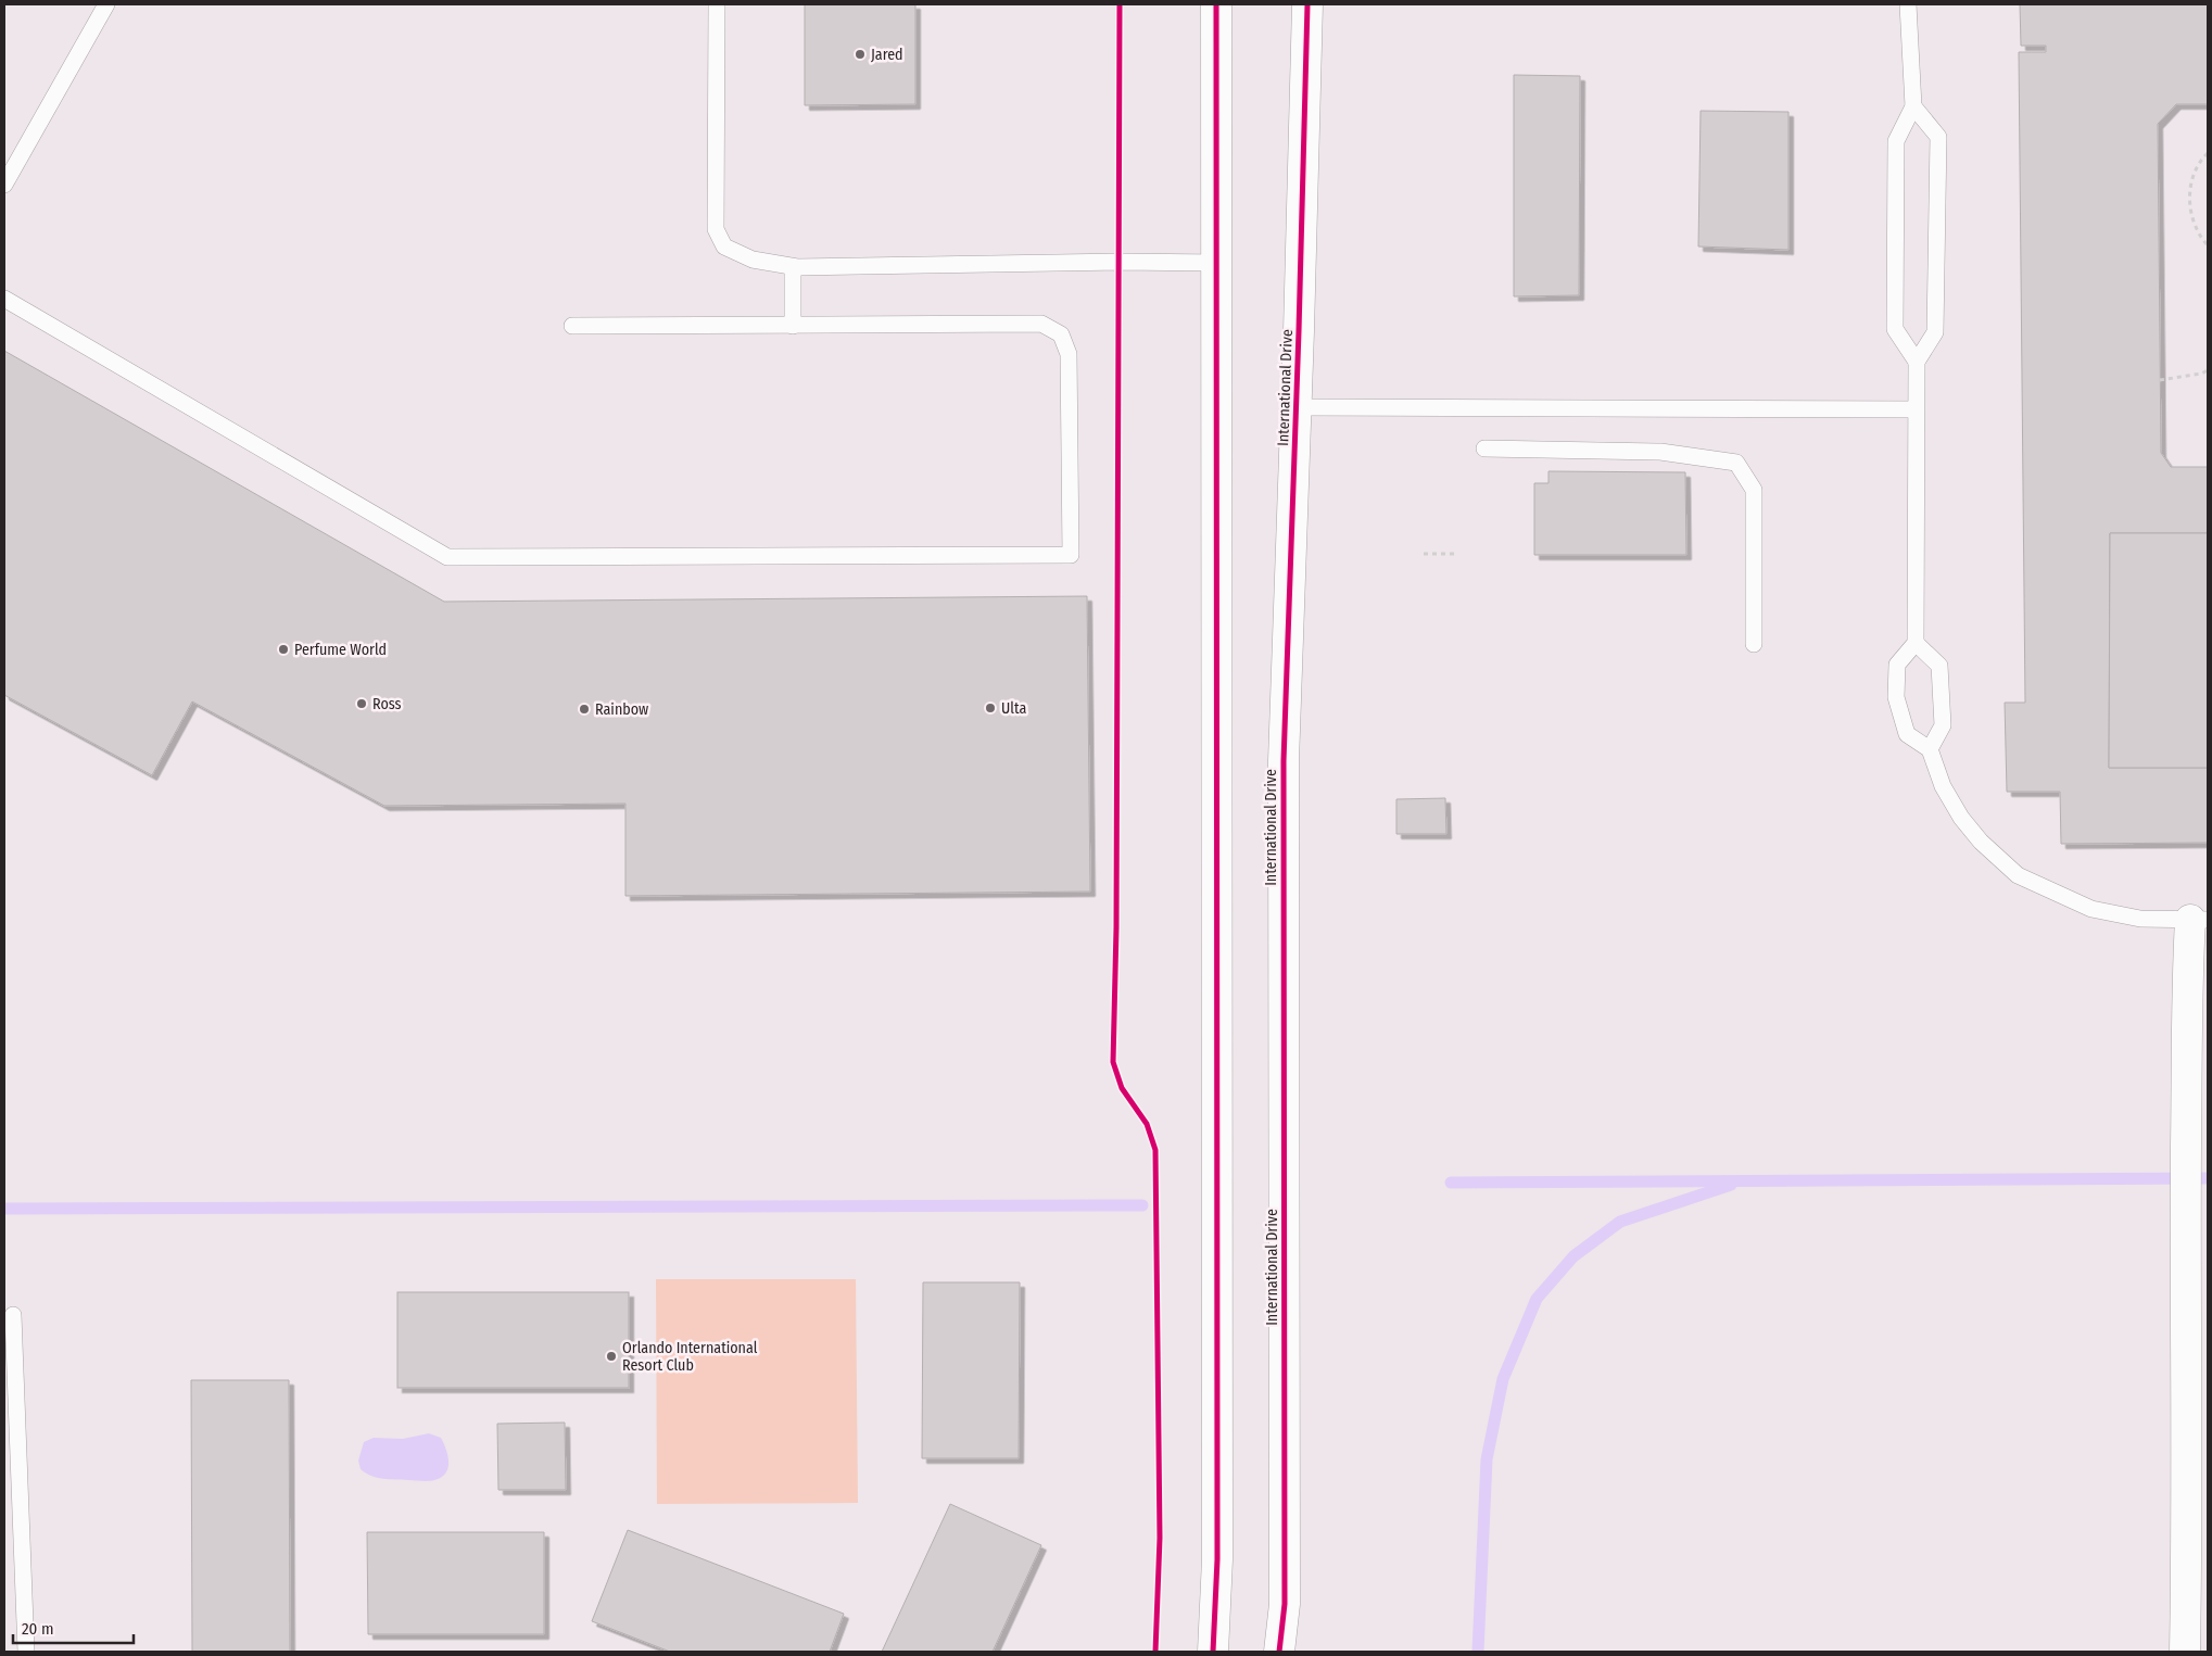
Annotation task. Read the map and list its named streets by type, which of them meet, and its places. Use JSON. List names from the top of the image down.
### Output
{
  "streets": {
    "street": ["International Drive"]
  },
  "places": [
    "Jared",
    "Perfume World",
    "Ross",
    "Ulta",
    "Rainbow",
    "Orlando International Resort Club"
  ],
  "scale_bar": "20 m"
}
